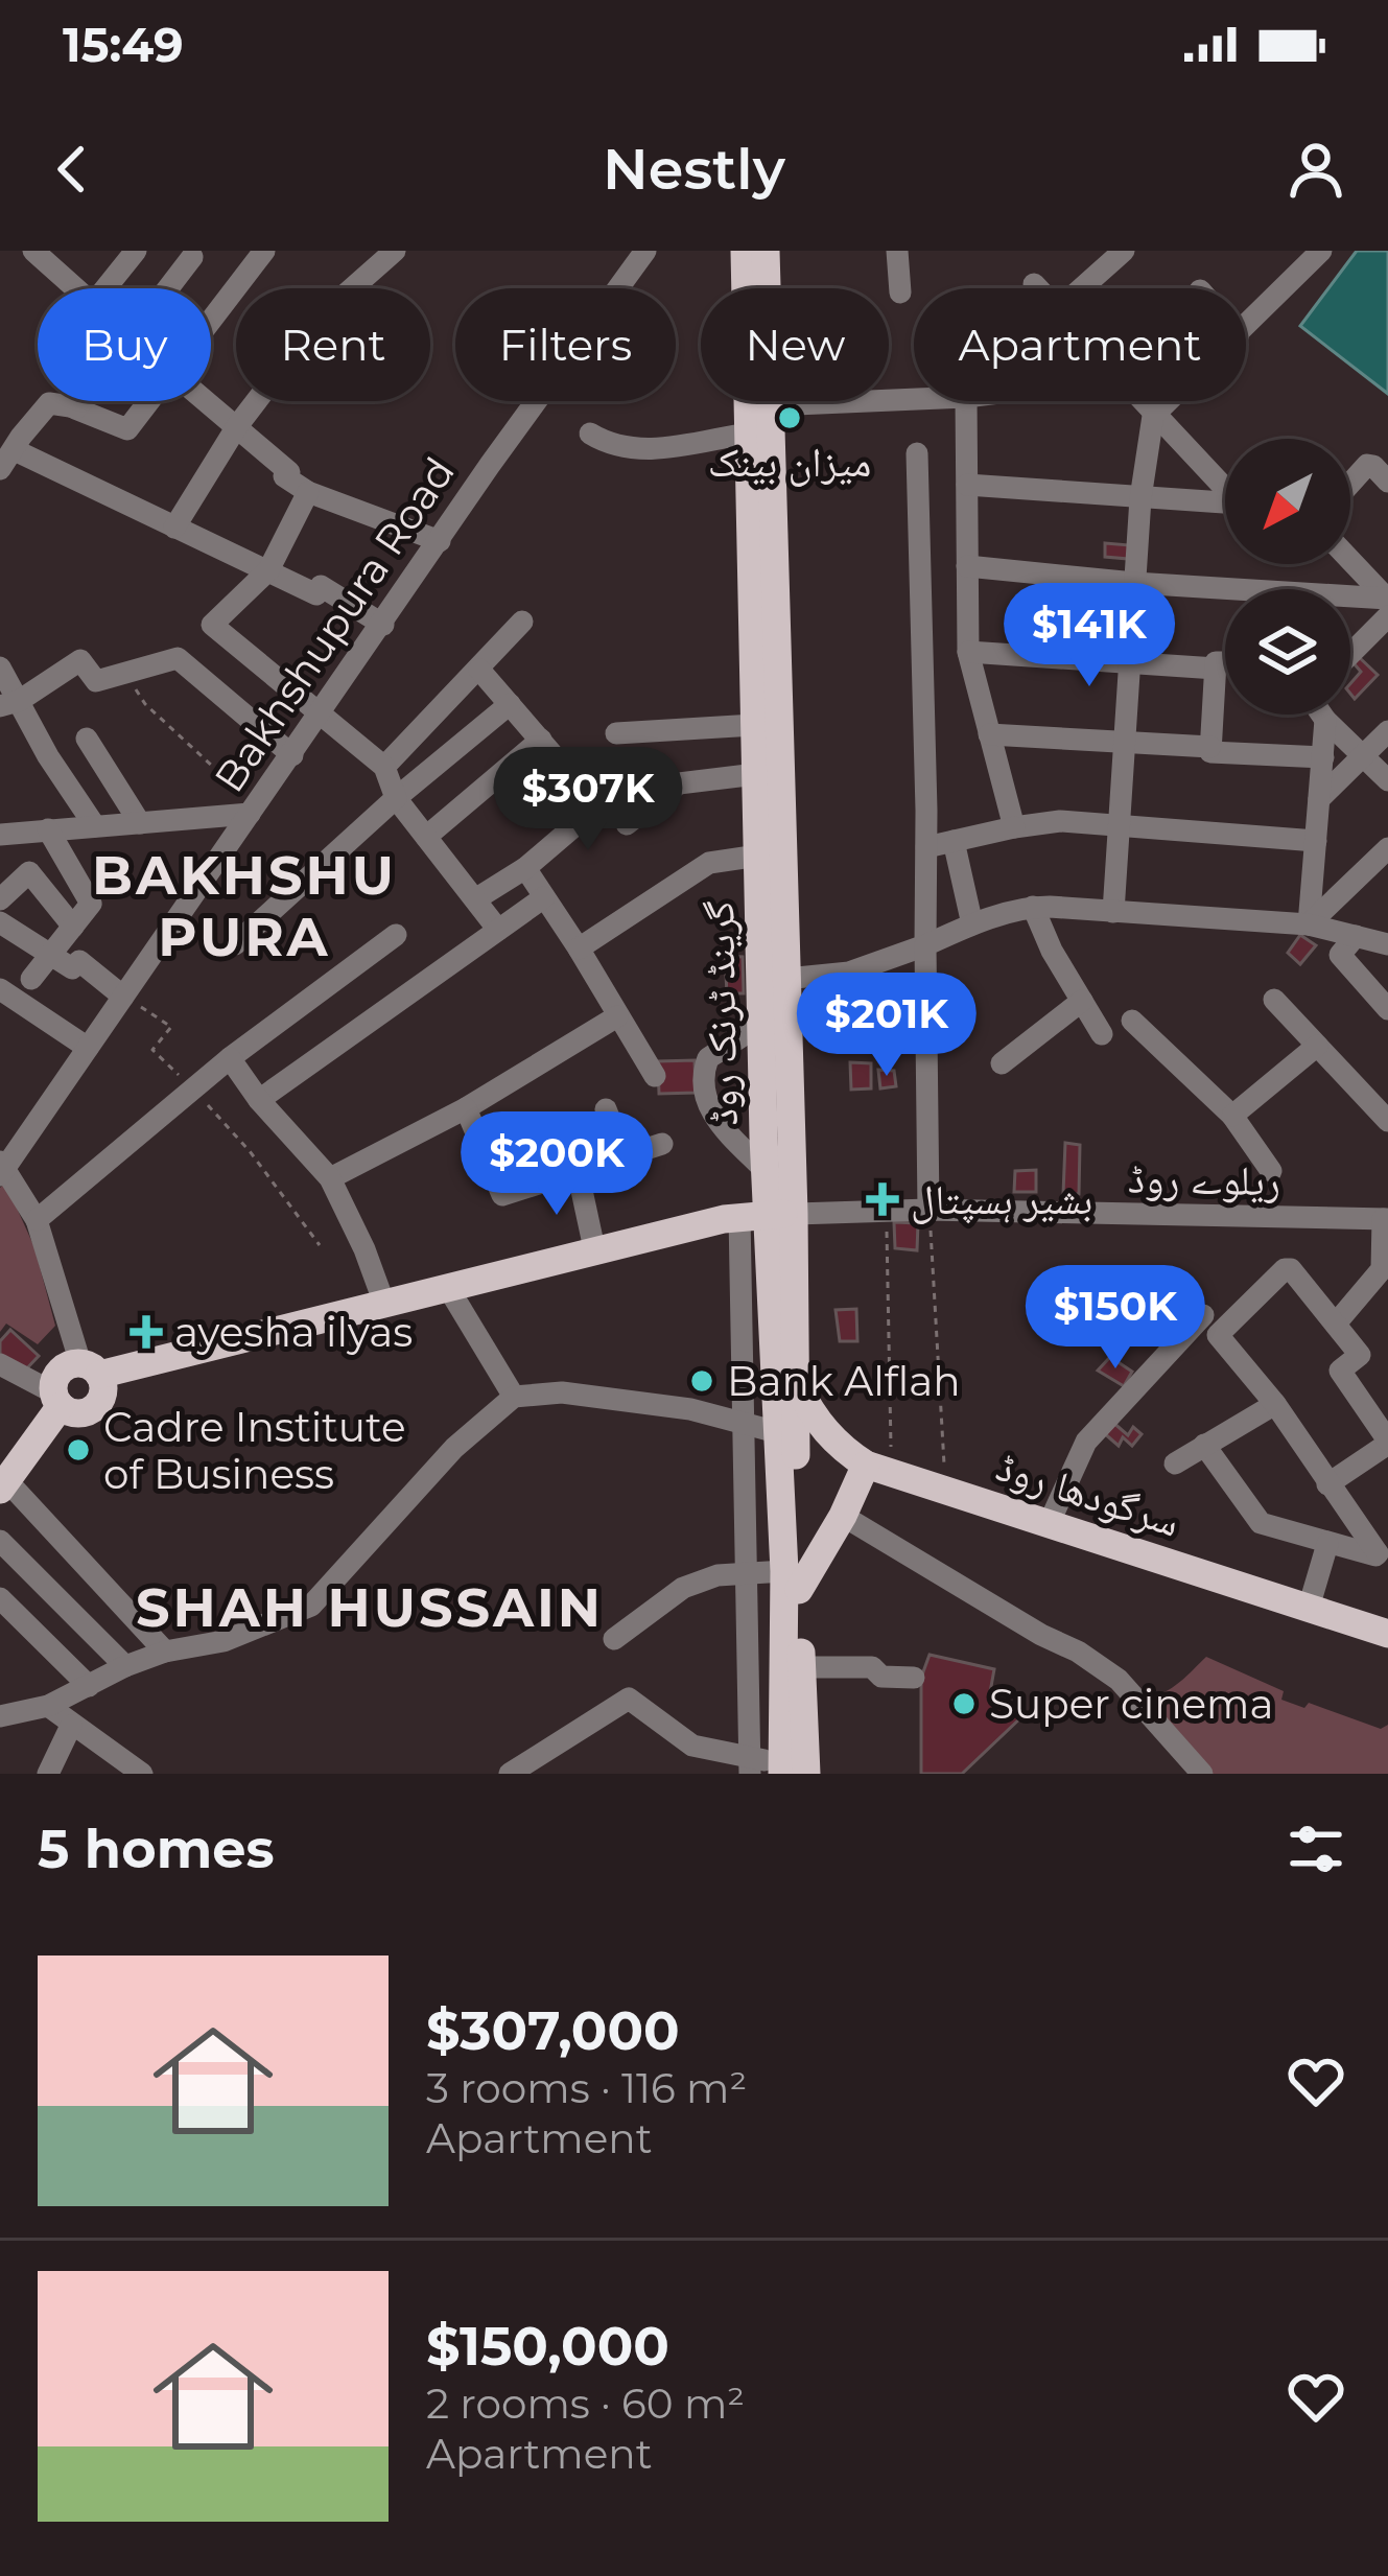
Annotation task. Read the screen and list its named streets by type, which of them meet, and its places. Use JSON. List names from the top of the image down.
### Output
{
  "streets": {
    "main road": ["گرینڈ ٹرنک روڈ", "سرگودھا روڈ"],
    "street": ["Bakhshupura Road", "ریلوے روڈ"]
  },
  "crossings": [
    ["گرینڈ ٹرنک روڈ", "ریلوے روڈ"],
    ["گرینڈ ٹرنک روڈ", "سرگودھا روڈ"]
  ],
  "districts": ["BAKHSHU PURA", "SHAH HUSSAIN"],
  "places": {
    "other": [
      "میزان بینک",
      "Bank Alflah",
      "Cadre Institute of Business",
      "Super cinema"
    ],
    "health": ["بشیر ہسپتال", "ayesha ilyas"]
  },
  "north": "bottom left",
  "page": {
    "status": "15:49",
    "header": "Nestly",
    "chip": [
      "Buy",
      "Rent",
      "Filters",
      "New",
      "Apartment"
    ],
    "price": [
      "$141K",
      "$307K",
      "$201K",
      "$200K",
      "$150K"
    ],
    "heading": "5 homes",
    "list": [
      {
        "name": "$307,000",
        "note": "3 rooms · 116 m² · Apartment"
      },
      {
        "name": "$150,000",
        "note": "2 rooms · 60 m² · Apartment"
      }
    ]
  }
}
